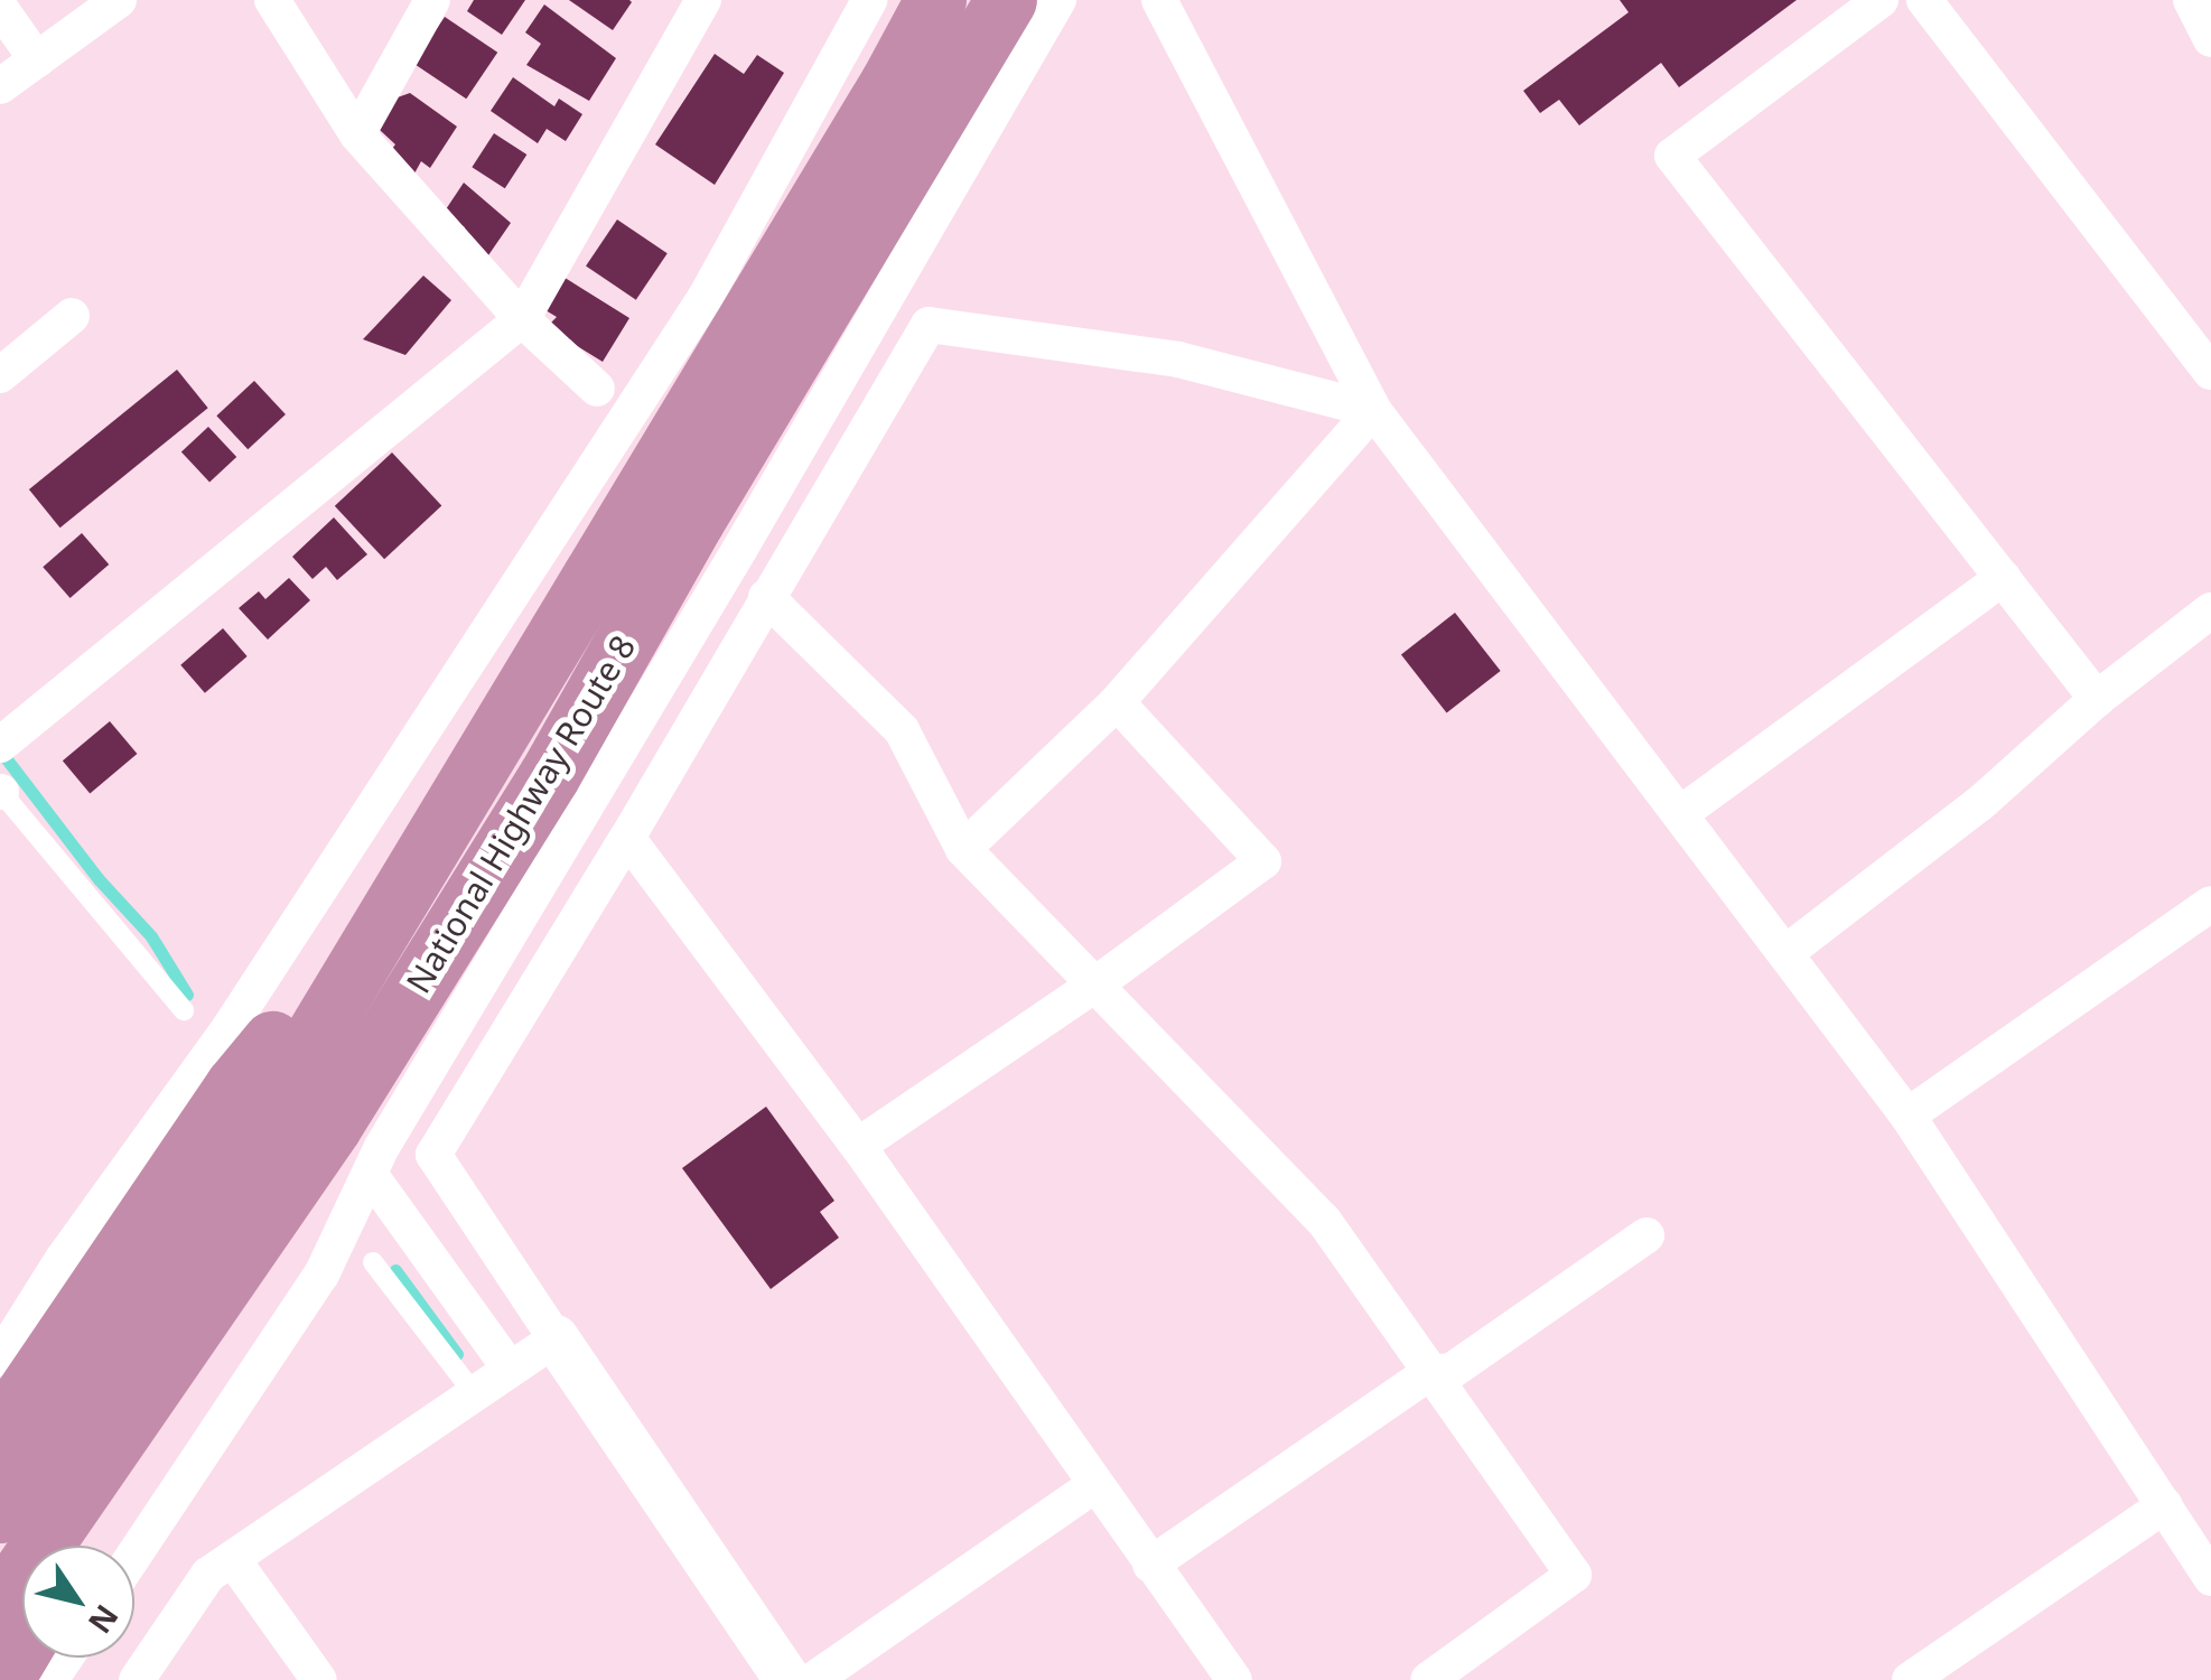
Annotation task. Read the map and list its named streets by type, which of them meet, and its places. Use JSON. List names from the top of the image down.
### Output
{
  "streets": {
    "highway": ["National Highway Route 8"]
  },
  "north": "bottom right"
}
